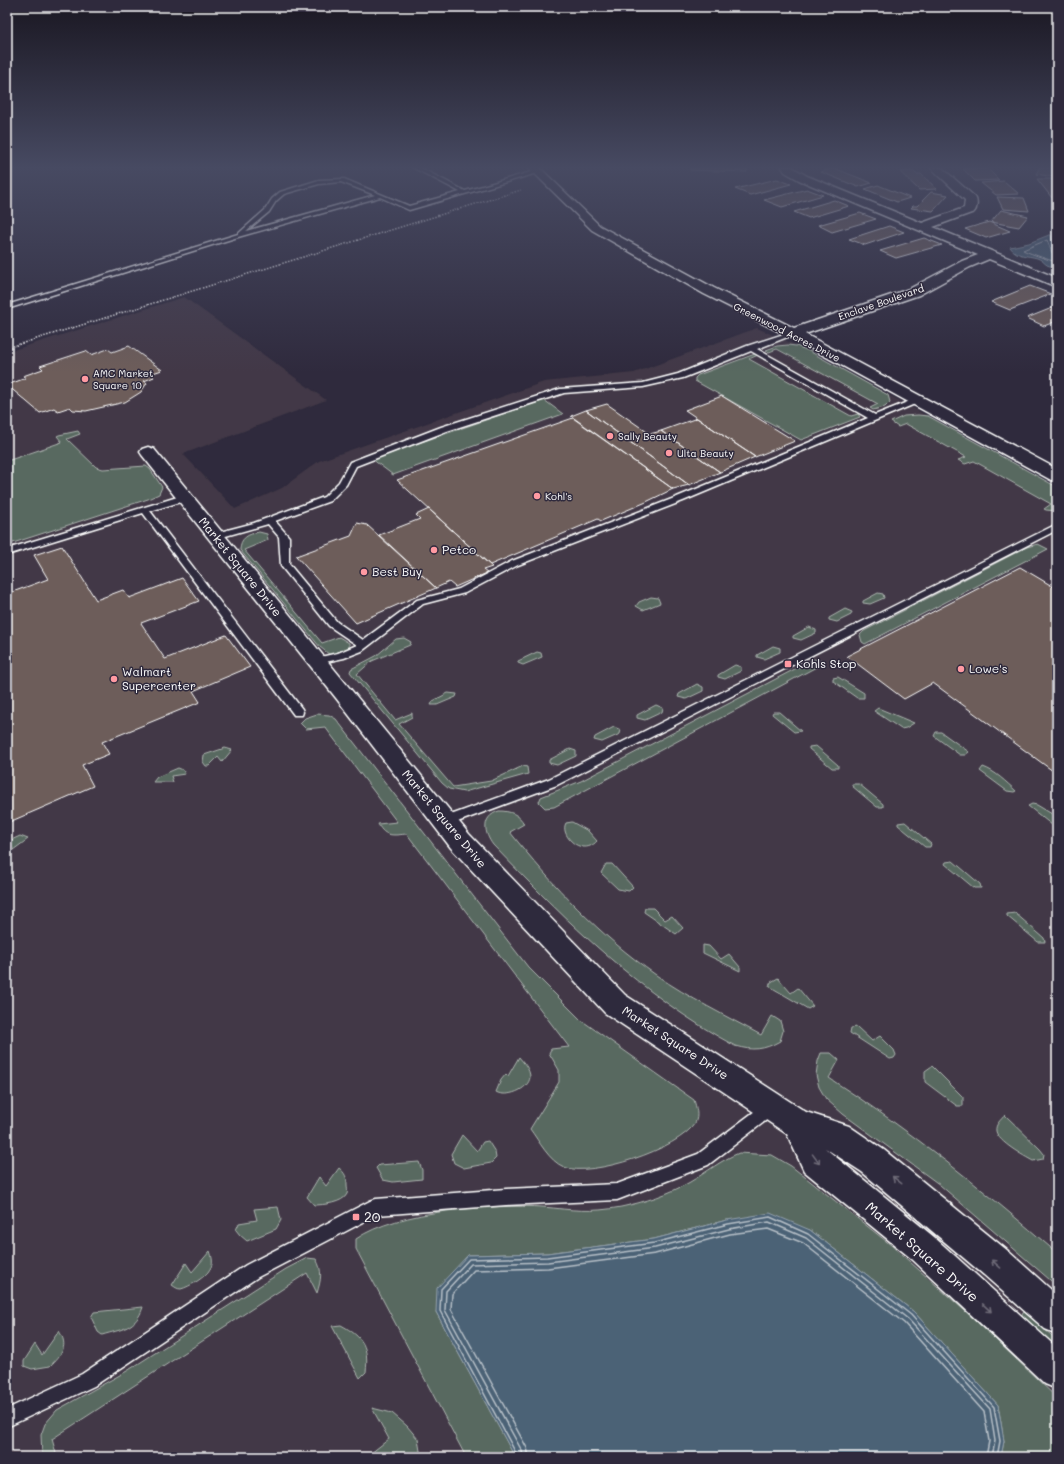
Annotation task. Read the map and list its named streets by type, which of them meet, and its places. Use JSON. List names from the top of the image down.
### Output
{
  "streets": {
    "street": ["Enclave Boulevard", "Greenwood Acres Drive", "Market Square Drive"]
  },
  "crossings": [
    ["Enclave Boulevard", "Greenwood Acres Drive"]
  ],
  "places": {
    "other": [
      "AMC Market Square 10",
      "Sally Beauty",
      "Ulta Beauty",
      "Kohl's",
      "Petco",
      "Best Buy",
      "Lowe's",
      "Walmart Supercenter"
    ],
    "transit": ["Kohls Stop", "20"]
  }
}
